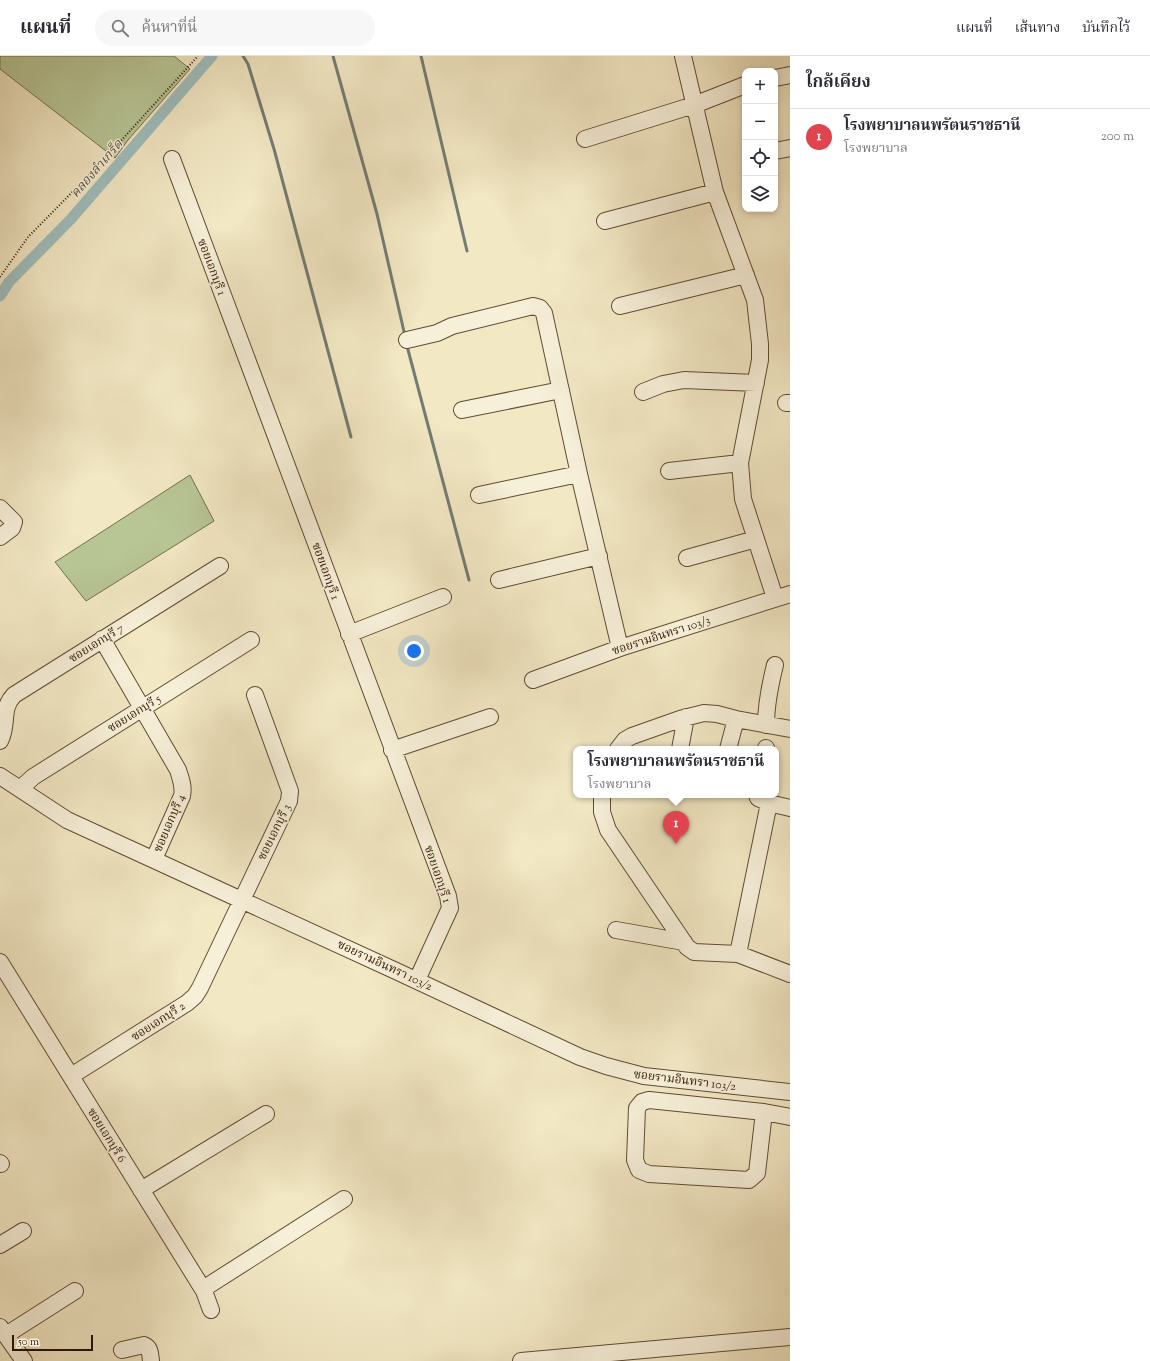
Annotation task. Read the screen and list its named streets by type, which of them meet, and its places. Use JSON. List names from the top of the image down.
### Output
{
  "streets": {
    "street": [
      "ซอยเอกบุรี 1",
      "ซอยรามอินทรา 103/3",
      "ซอยเอกบุรี 7",
      "ซอยเอกบุรี 5",
      "ซอยเอกบุรี 4",
      "ซอยเอกบุรี 3",
      "ซอยรามอินทรา 103/2",
      "ซอยเอกบุรี 2",
      "ซอยเอกบุรี 6"
    ]
  },
  "crossings": [
    ["ซอยเอกบุรี 1", "ซอยรามอินทรา 103/2"],
    ["ซอยเอกบุรี 7", "ซอยเอกบุรี 4"],
    ["ซอยเอกบุรี 5", "ซอยเอกบุรี 4"],
    ["ซอยเอกบุรี 5", "ซอยรามอินทรา 103/2"],
    ["ซอยเอกบุรี 4", "ซอยรามอินทรา 103/2"],
    ["ซอยเอกบุรี 3", "ซอยรามอินทรา 103/2"],
    ["ซอยเอกบุรี 3", "ซอยเอกบุรี 2"],
    ["ซอยรามอินทรา 103/2", "ซอยเอกบุรี 2"],
    ["ซอยเอกบุรี 2", "ซอยเอกบุรี 6"]
  ],
  "water": ["คลองลำเกร็ด"],
  "scale_bar": "50 m",
  "page": {
    "header": "แผนที่",
    "search": "ค้นหาที่นี่",
    "nav": ["แผนที่", "เส้นทาง", "บันทึกไว้"],
    "heading": "ใกล้เคียง",
    "map_buttons": ["+", "−"],
    "list": [
      {
        "mark": "1",
        "name": "โรงพยาบาลนพรัตนราชธานี",
        "note": "โรงพยาบาล",
        "value": "200 m"
      }
    ],
    "popup": ["โรงพยาบาลนพรัตนราชธานี", "โรงพยาบาล"],
    "pins": "1",
    "scale": "50 m"
  }
}
